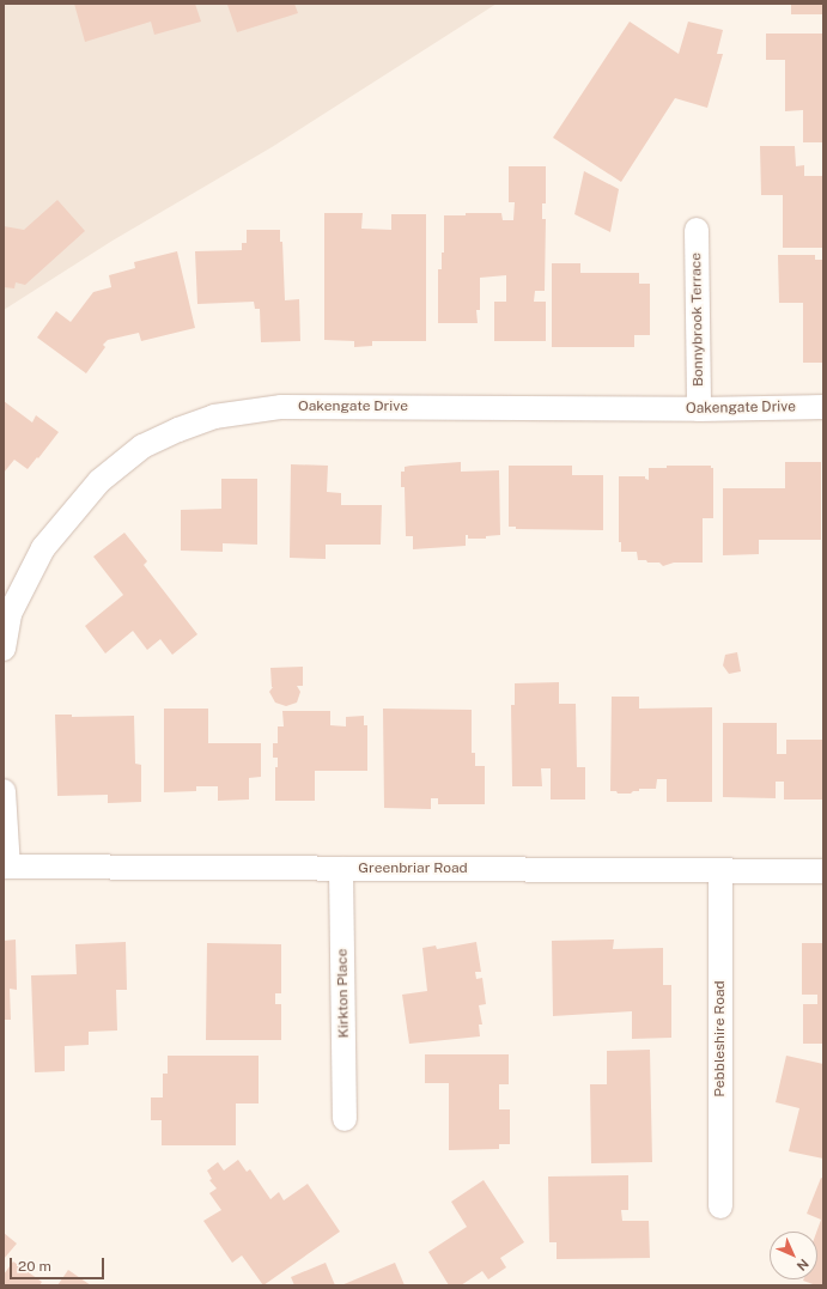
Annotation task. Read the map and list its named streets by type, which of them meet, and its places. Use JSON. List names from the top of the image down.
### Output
{
  "streets": {
    "street": [
      "Bonnybrook Terrace",
      "Oakengate Drive",
      "Greenbriar Road",
      "Kirkton Place",
      "Pebbleshire Road"
    ]
  },
  "crossings": [
    ["Bonnybrook Terrace", "Oakengate Drive"],
    ["Greenbriar Road", "Kirkton Place"],
    ["Greenbriar Road", "Pebbleshire Road"]
  ],
  "scale_bar": "20 m",
  "north": "bottom right"
}
